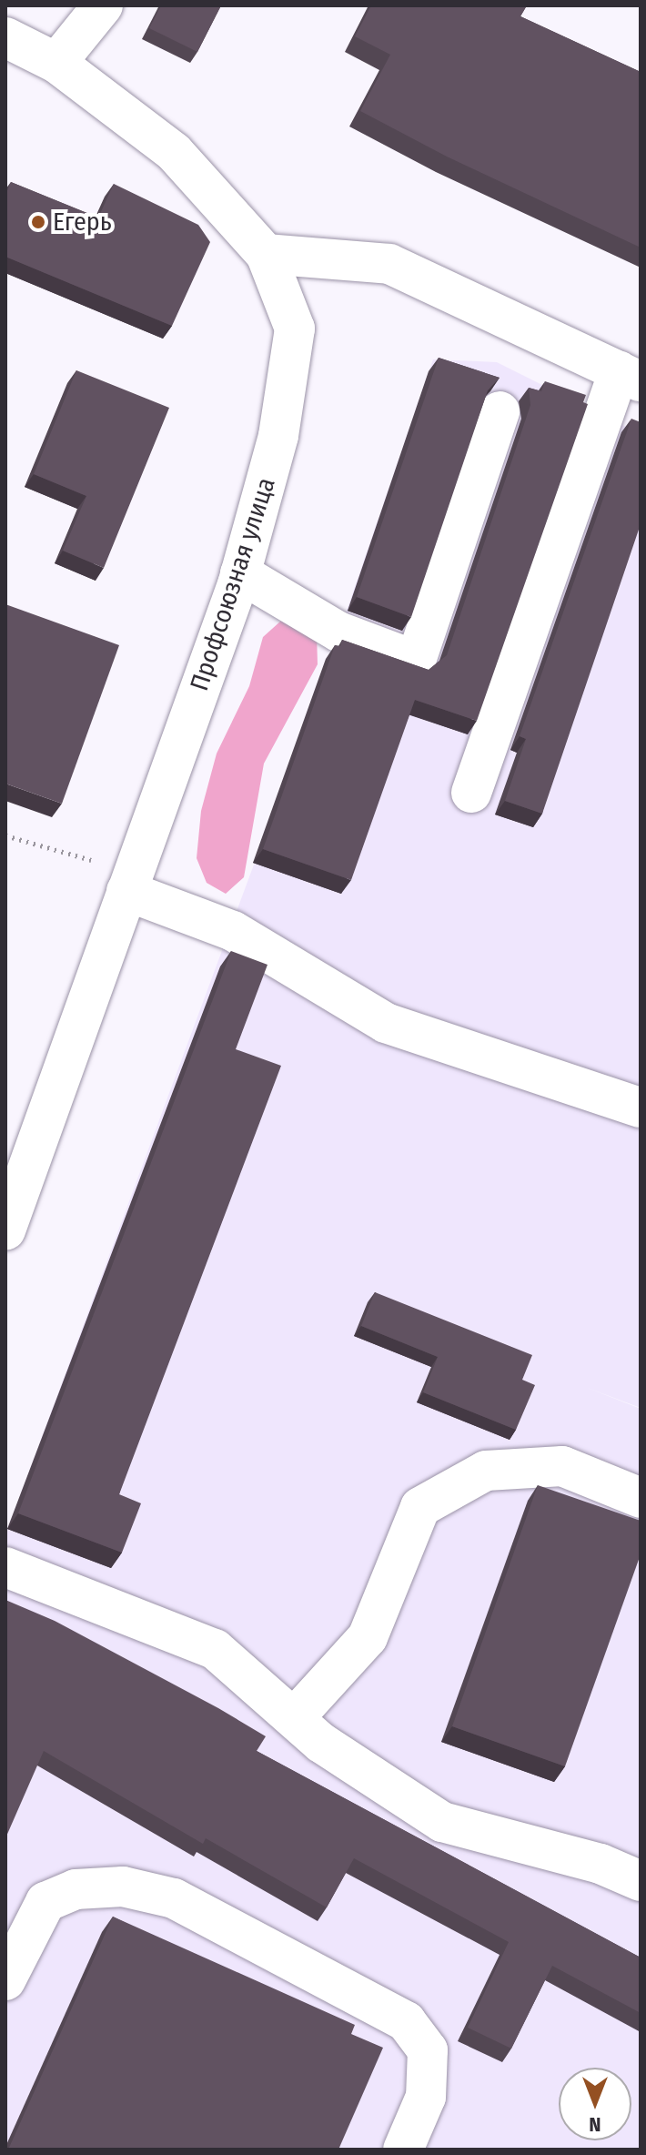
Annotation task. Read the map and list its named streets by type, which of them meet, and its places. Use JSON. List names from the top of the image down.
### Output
{
  "streets": {
    "street": ["Профсоюзная улица"]
  },
  "places": ["Егерь"],
  "north": "bottom"
}
